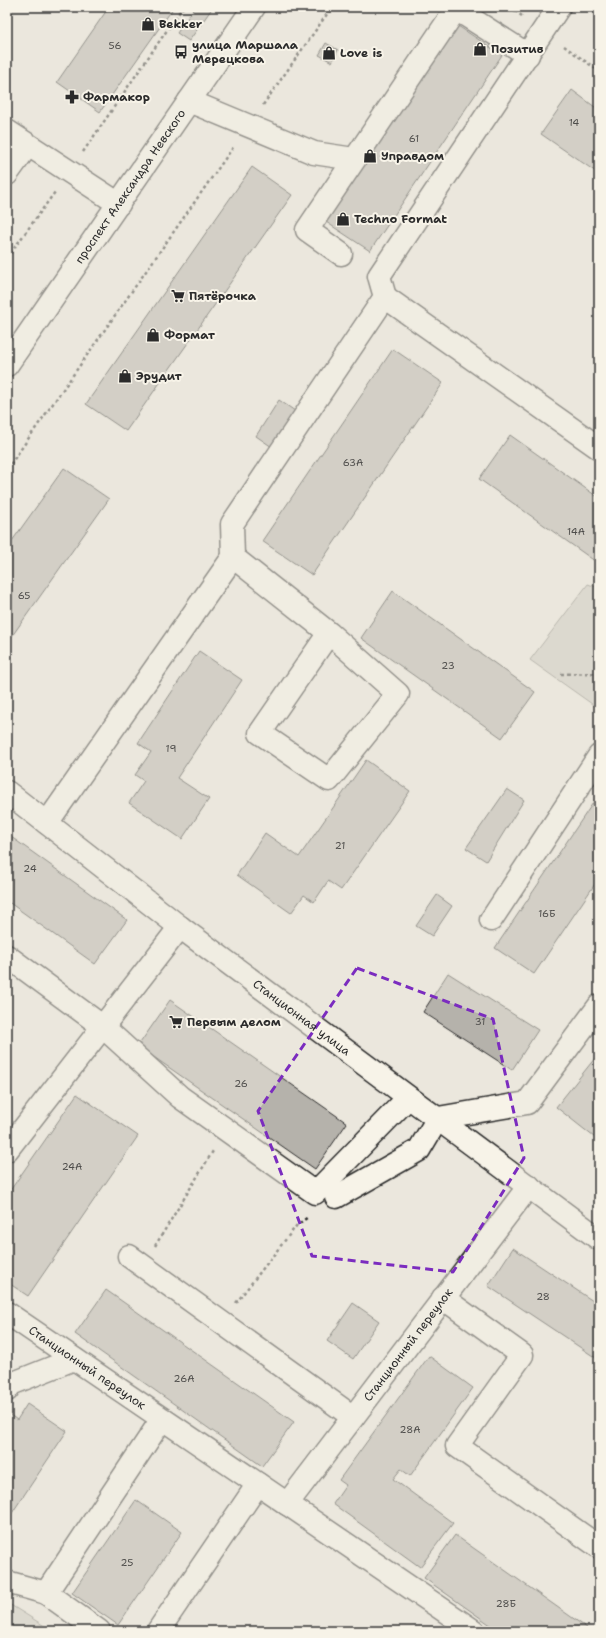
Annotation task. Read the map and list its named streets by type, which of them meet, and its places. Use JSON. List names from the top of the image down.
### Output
{
  "streets": {
    "street": ["проспект Александра Невского", "Станционная улица", "Станционный переулок"]
  },
  "crossings": [
    ["Станционная улица", "Станционный переулок"]
  ],
  "places": {
    "shop": [
      "Bekker",
      "Позитив",
      "Love is",
      "Управдом",
      "Techno Format",
      "Формат",
      "Эрудит"
    ],
    "bus stop": ["улица Маршала Мерецкова"],
    "pharmacy": ["Фармакор"],
    "supermarket": ["Пятёрочка", "Первым делом"]
  },
  "house_numbers": [
    "56",
    "14",
    "61",
    "63А",
    "14А",
    "65",
    "23",
    "19",
    "21",
    "24",
    "16Б",
    "31",
    "26",
    "24А",
    "28",
    "26А",
    "28А",
    "25",
    "28Б"
  ]
}
